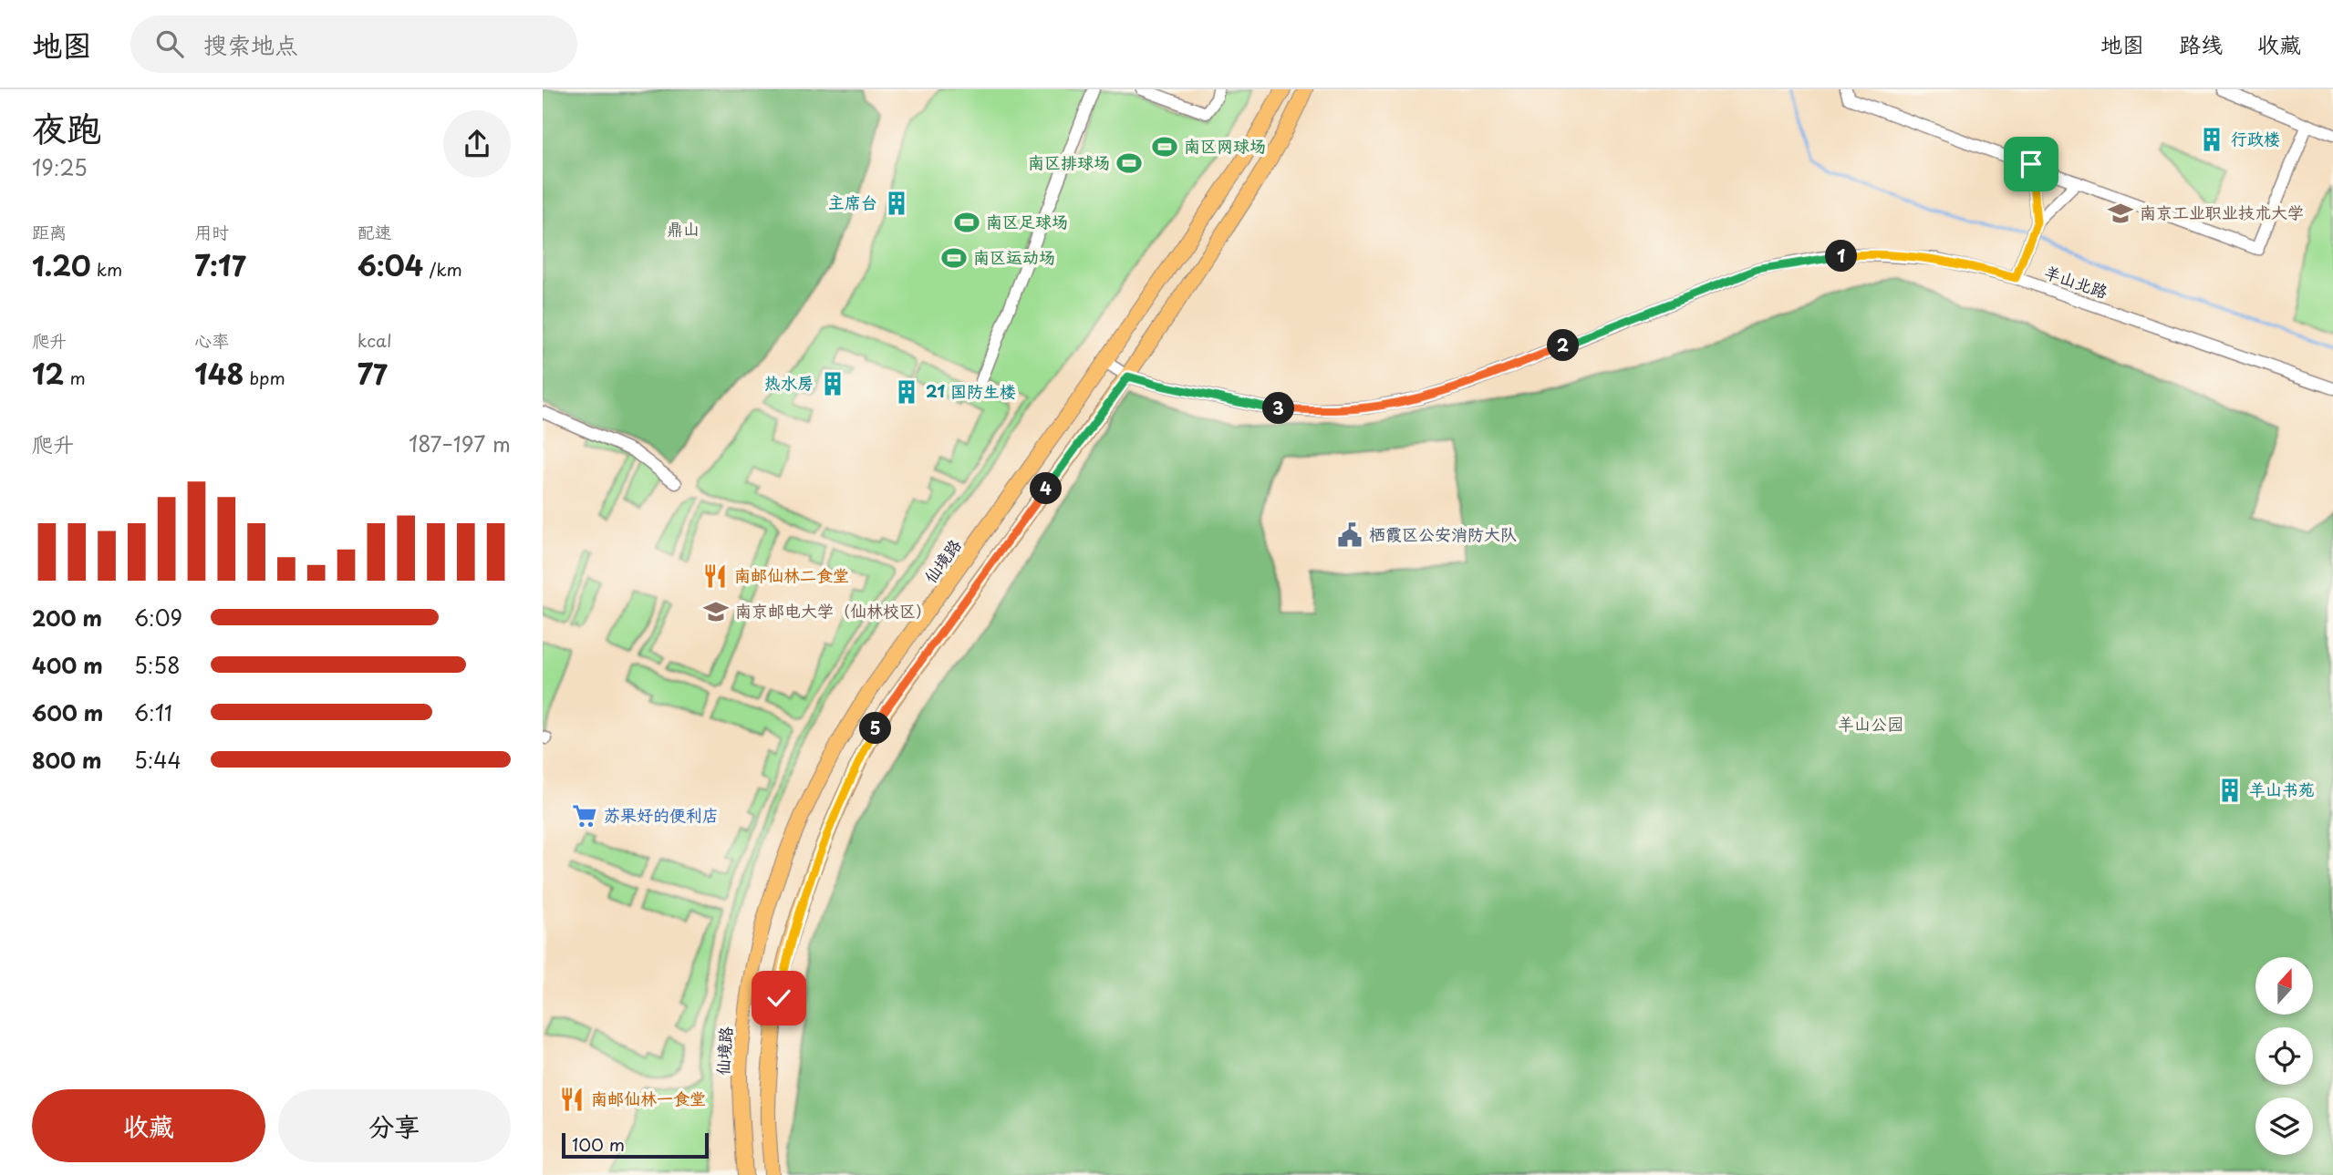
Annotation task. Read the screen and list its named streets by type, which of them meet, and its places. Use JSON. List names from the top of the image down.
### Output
{
  "streets": {
    "main road": ["仙境路"],
    "street": ["羊山北路"]
  },
  "crossings": [
    ["羊山北路", "仙境路"]
  ],
  "parks": ["鼎山", "羊山公园"],
  "places": {
    "building": [
      "行政楼",
      "主席台",
      "热水房",
      "21 国防生楼",
      "羊山书苑"
    ],
    "sports": [
      "南区网球场",
      "南区排球场",
      "南区足球场",
      "南区运动场"
    ],
    "school or university": ["南京工业职业技术大学", "南京邮电大学（仙林校区）"],
    "public building": ["栖霞区公安消防大队"],
    "restaurant": ["南邮仙林二食堂", "南邮仙林一食堂"],
    "supermarket": ["苏果好的便利店"]
  },
  "scale_bar": "100 m",
  "north": "top",
  "page": {
    "header": "地图",
    "search": "搜索地点",
    "nav": ["地图", "路线", "收藏"],
    "heading": ["夜跑", "19:25"],
    "stats": [
      ["距离", "1.20 km"],
      ["用时", "7:17"],
      ["配速", "6:04 /km"],
      ["爬升", "12 m"],
      ["心率", "148 bpm"],
      ["kcal", "77"]
    ],
    "pins": [
      "1",
      "2",
      "3",
      "4",
      "5"
    ],
    "chart": ["爬升", "187–197 m"],
    "list": [
      {
        "name": "200 m",
        "note": "6:09"
      },
      {
        "name": "400 m",
        "note": "5:58"
      },
      {
        "name": "600 m",
        "note": "6:11"
      },
      {
        "name": "800 m",
        "note": "5:44"
      }
    ],
    "buttons": ["收藏", "分享"],
    "scale": "100 m"
  }
}
